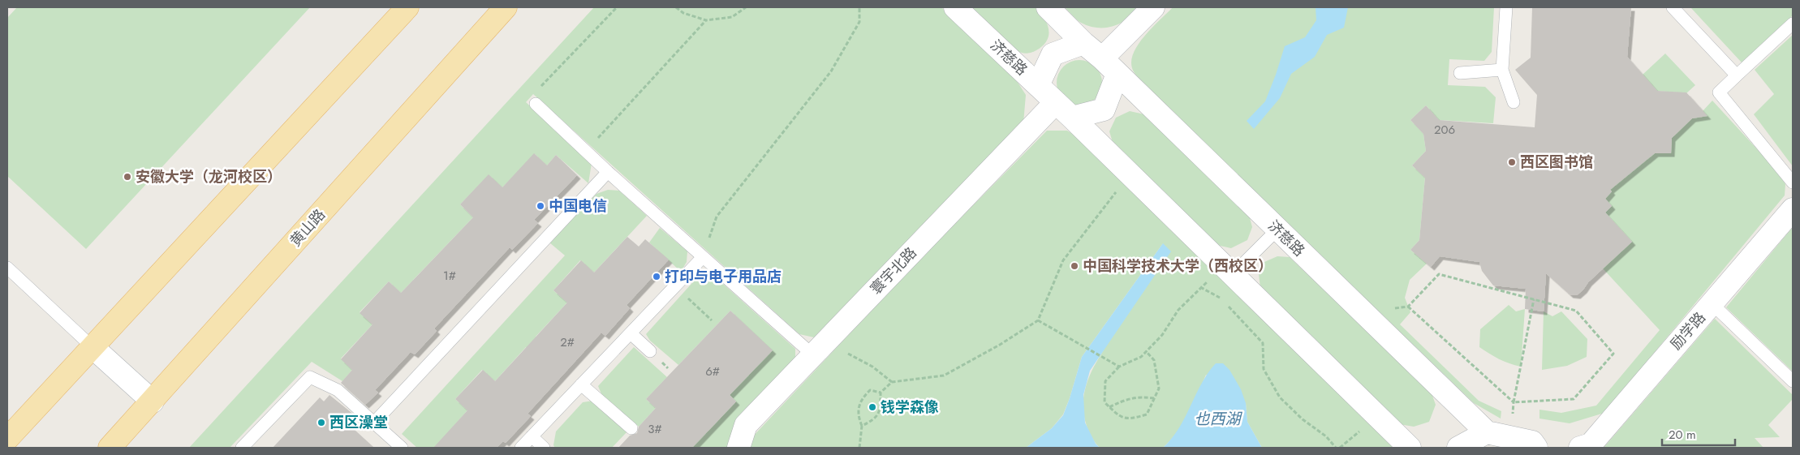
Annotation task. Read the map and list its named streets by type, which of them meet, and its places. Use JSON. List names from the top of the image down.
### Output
{
  "streets": {
    "main road": ["黄山路"],
    "street": ["济慈路", "寰宇北路", "励学路"]
  },
  "crossings": [
    ["济慈路", "寰宇北路"]
  ],
  "water": ["也西湖"],
  "places": [
    "西区图书馆",
    "安徽大学（龙河校区）",
    "中国电信",
    "中国科学技术大学（西校区）",
    "打印与电子用品店",
    "钱学森像",
    "西区澡堂"
  ],
  "house_numbers": [
    "206",
    "1#",
    "2#",
    "6#",
    "3#"
  ],
  "scale_bar": "20 m"
}
